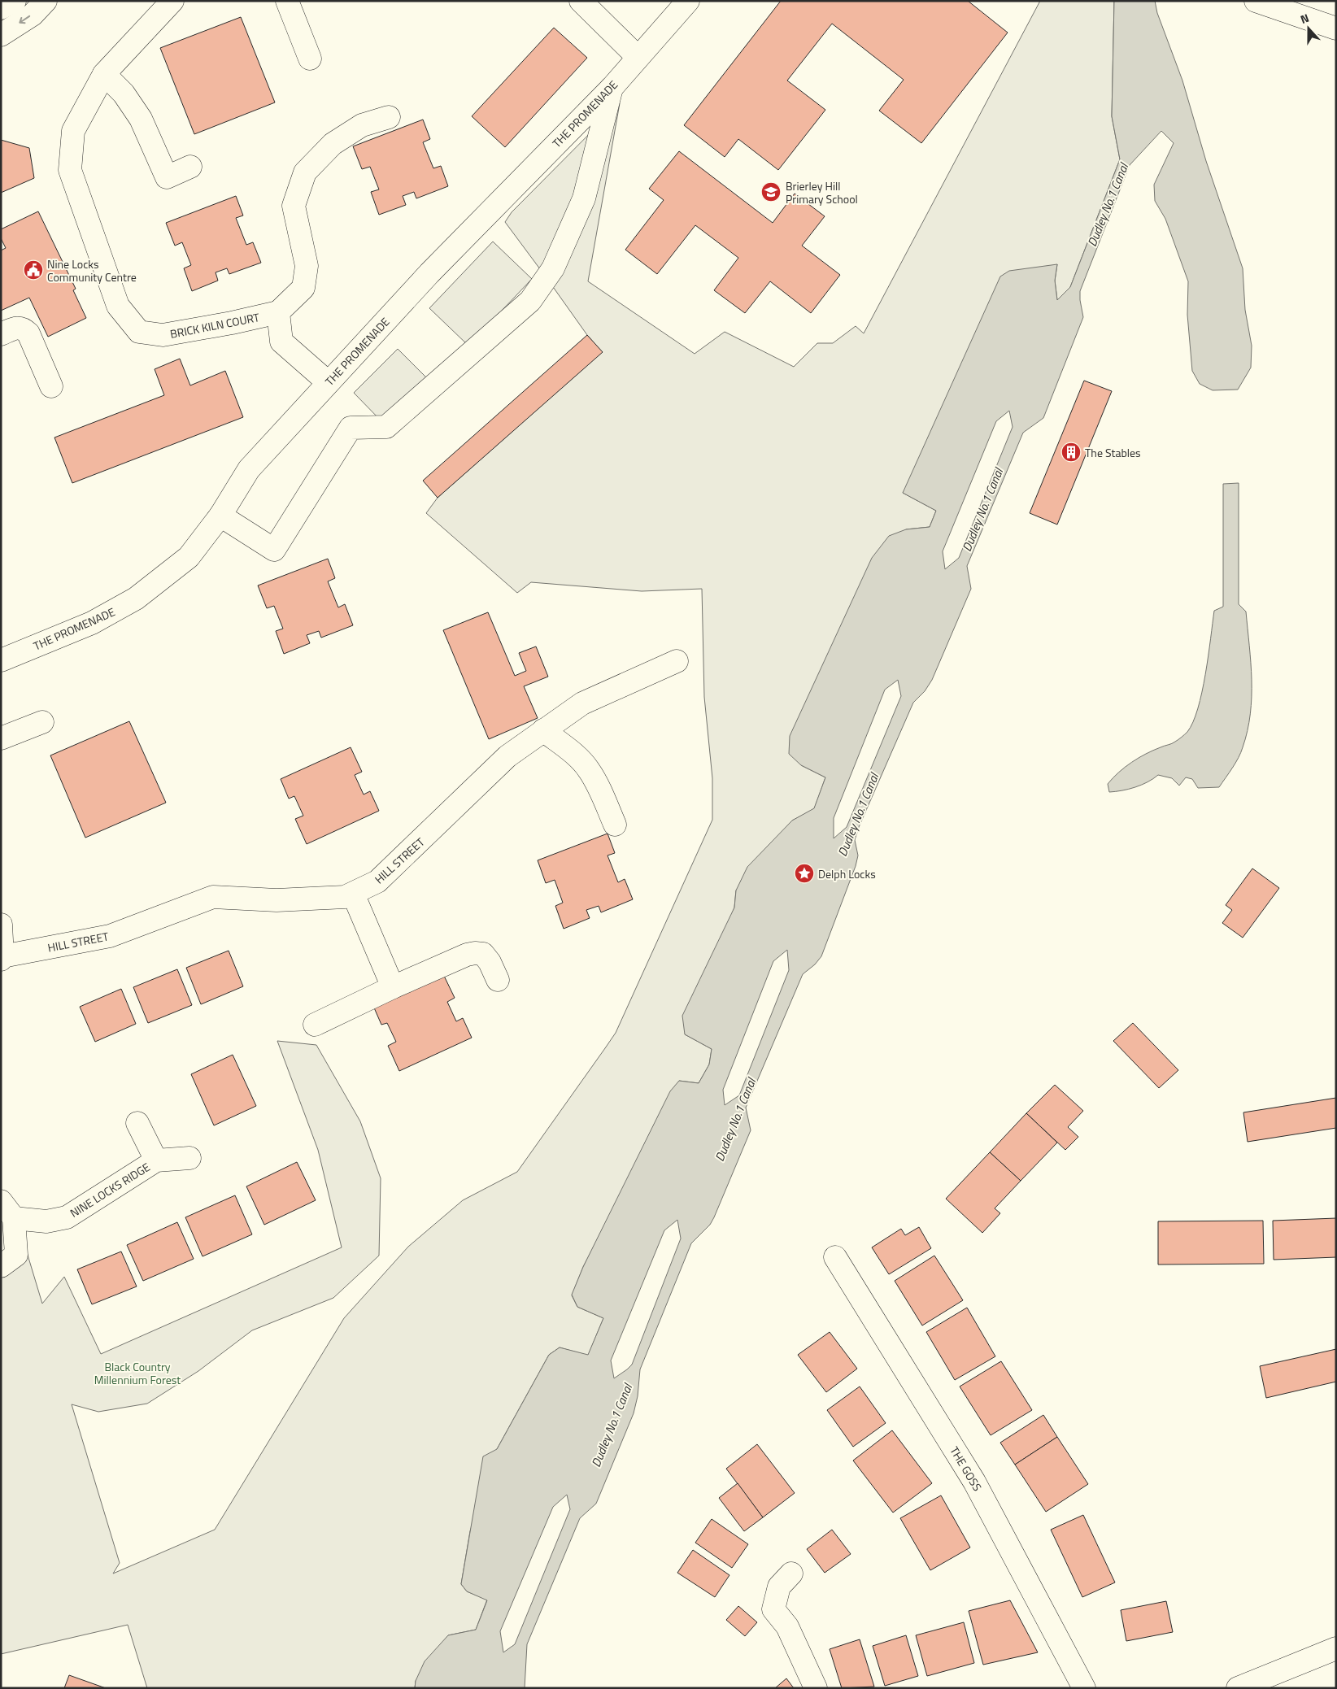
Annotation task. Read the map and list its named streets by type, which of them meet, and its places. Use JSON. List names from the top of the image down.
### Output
{
  "streets": {
    "street": [
      "THE PROMENADE",
      "BRICK KILN COURT",
      "HILL STREET",
      "NINE LOCKS RIDGE",
      "THE GOSS"
    ]
  },
  "water": ["Dudley No.1 Canal"],
  "parks": ["Black Country Millennium Forest"],
  "places": {
    "school or university": ["Brierley Hill Primary School"],
    "public building": ["Nine Locks Community Centre"],
    "building": ["The Stables"],
    "place": ["Delph Locks"]
  },
  "north": "top"
}
